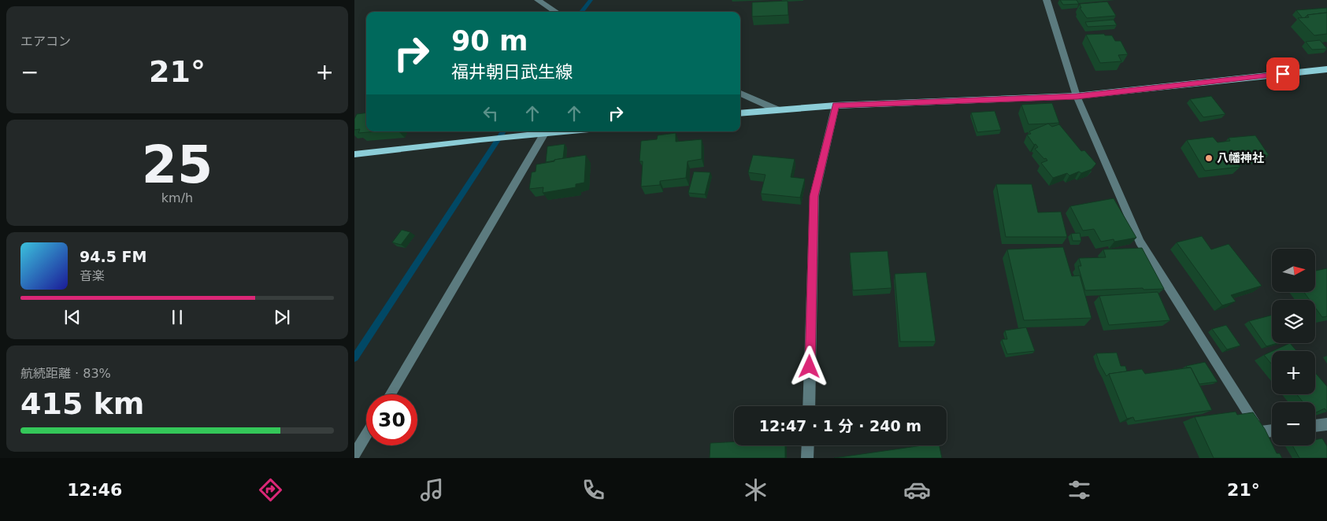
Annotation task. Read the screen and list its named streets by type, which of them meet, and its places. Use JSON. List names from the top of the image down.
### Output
{
  "places": ["八幡神社"],
  "north": "right",
  "page": {
    "tile": [
      "エアコン",
      ["25", "km/h"],
      ["航続距離 · 83%", "415 km"]
    ],
    "turn": ["90 m", "福井朝日武生線"],
    "heat": ["−", "21°", "+"],
    "song": ["94.5 FM", "音楽"],
    "map_buttons": ["+", "−"],
    "limit": "30",
    "trip": "12:47 · 1 分 · 240 m",
    "tabs": ["12:46", "21°"]
  }
}
